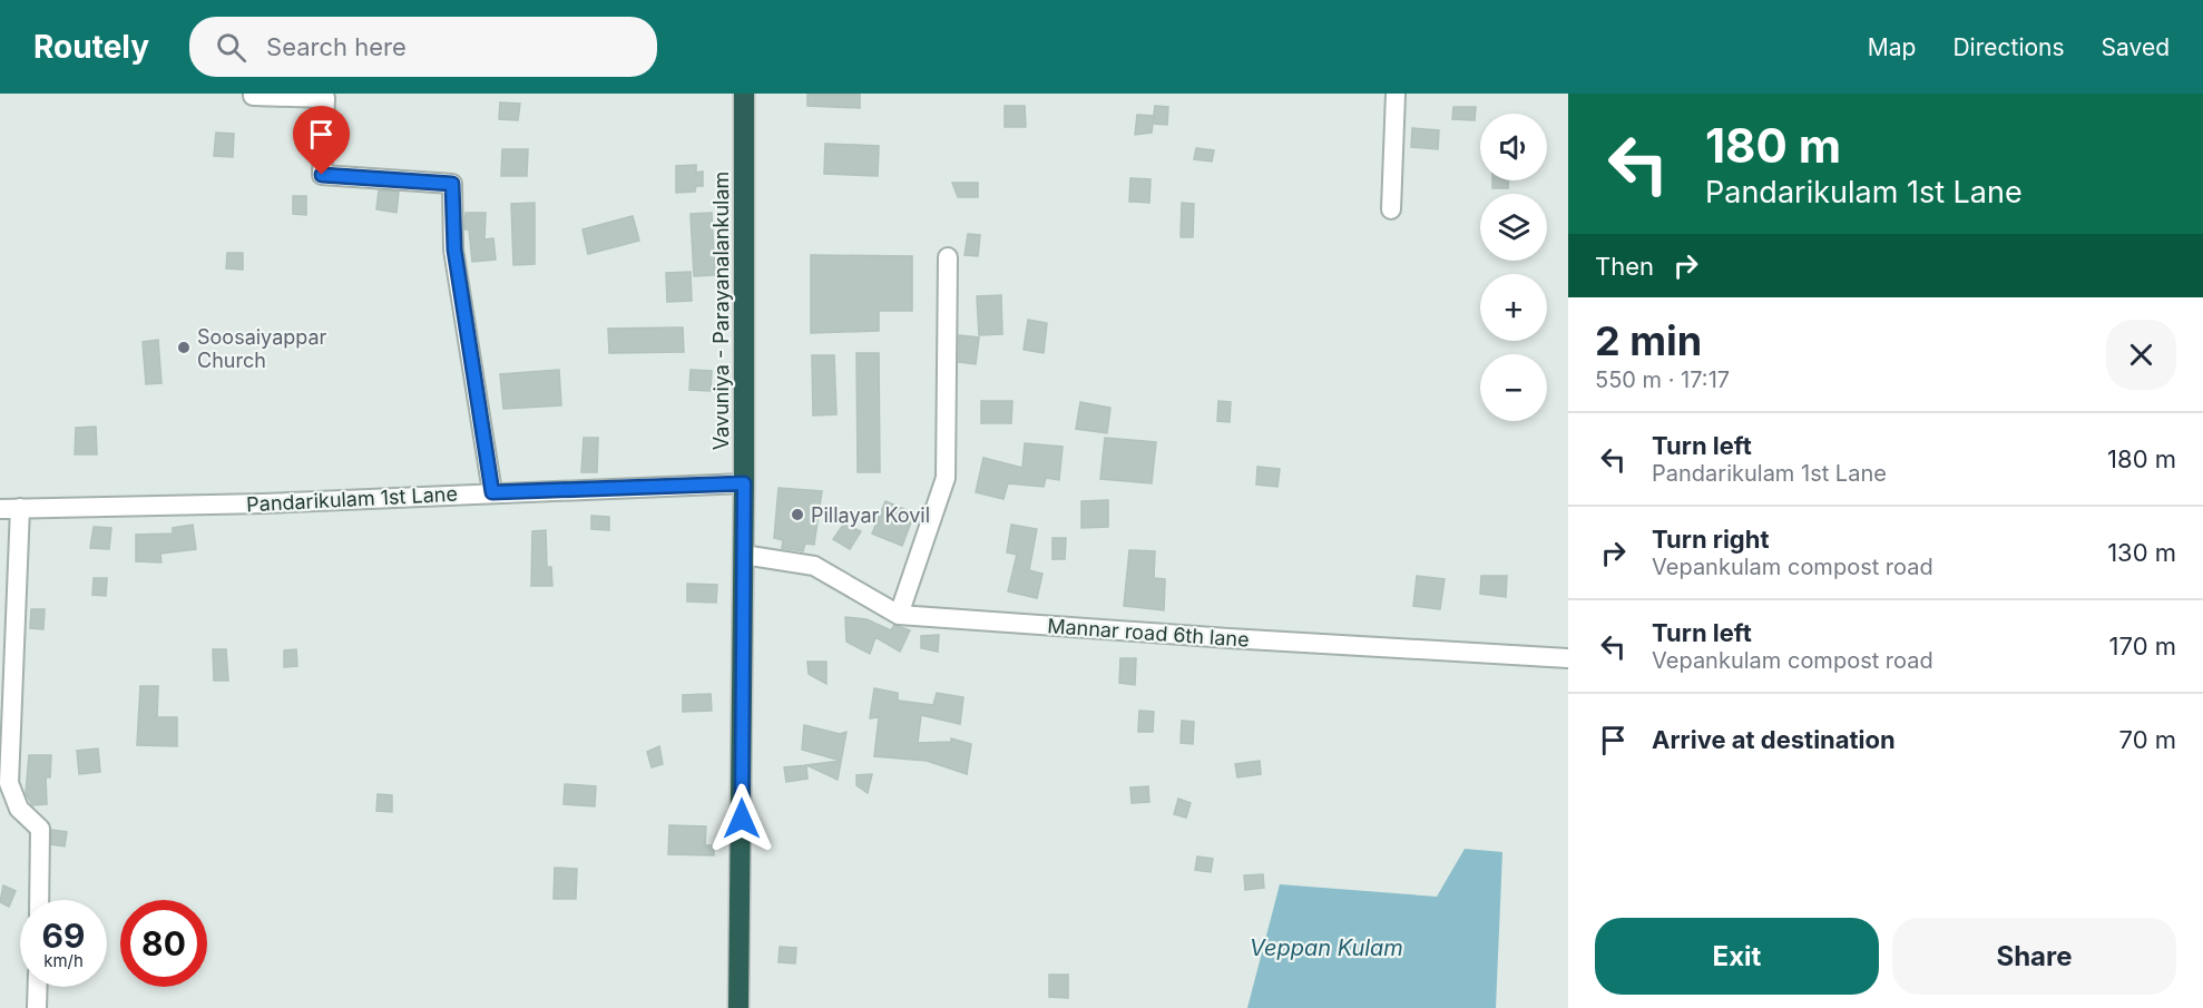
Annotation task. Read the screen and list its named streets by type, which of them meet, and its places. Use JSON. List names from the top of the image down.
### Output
{
  "streets": {
    "highway": ["Vavuniya - Parayanalankulam"],
    "street": ["Pandarikulam 1st Lane", "Mannar road 6th lane"]
  },
  "crossings": [
    ["Vavuniya - Parayanalankulam", "Pandarikulam 1st Lane"],
    ["Vavuniya - Parayanalankulam", "Mannar road 6th lane"]
  ],
  "water": ["Veppan Kulam"],
  "places": ["Soosaiyappar Church", "Pillayar Kovil"],
  "page": {
    "header": "Routely",
    "search": "Search here",
    "nav": ["Map", "Directions", "Saved"],
    "turn": ["180 m", "Pandarikulam 1st Lane"],
    "map_buttons": ["+", "−"],
    "then": "Then",
    "heading": ["2 min", "550 m · 17:17"],
    "list": [
      {
        "name": "Turn left",
        "note": "Pandarikulam 1st Lane",
        "value": "180 m"
      },
      {
        "name": "Turn right",
        "note": "Vepankulam compost road",
        "value": "130 m"
      },
      {
        "name": "Turn left",
        "note": "Vepankulam compost road",
        "value": "170 m"
      },
      {
        "name": "Arrive at destination",
        "value": "70 m"
      }
    ],
    "speed": "69 km/h",
    "limit": "80",
    "buttons": ["Exit", "Share"]
  }
}
